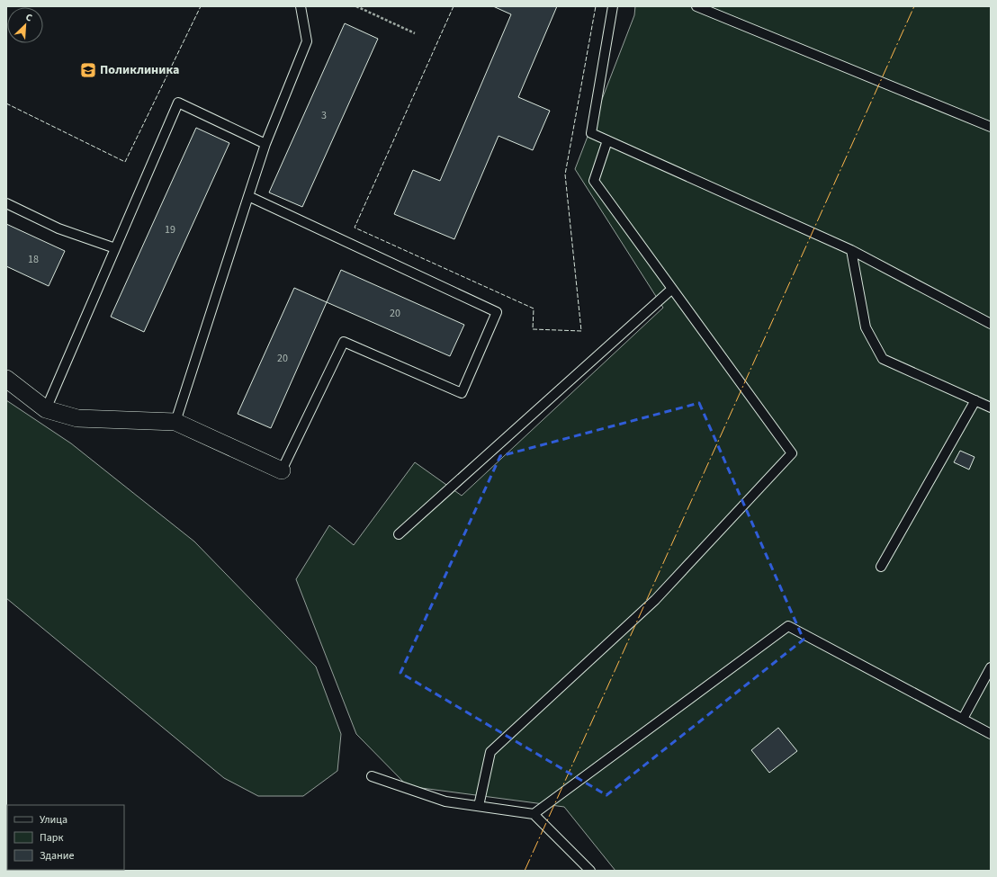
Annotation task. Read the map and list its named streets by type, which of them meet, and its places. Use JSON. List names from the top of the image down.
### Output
{
  "places": {
    "school or university": ["Поликлиника"]
  },
  "house_numbers": [
    "3",
    "19",
    "18",
    "20",
    "20"
  ],
  "legend": ["Улица", "Парк", "Здание"],
  "north": "top right"
}
